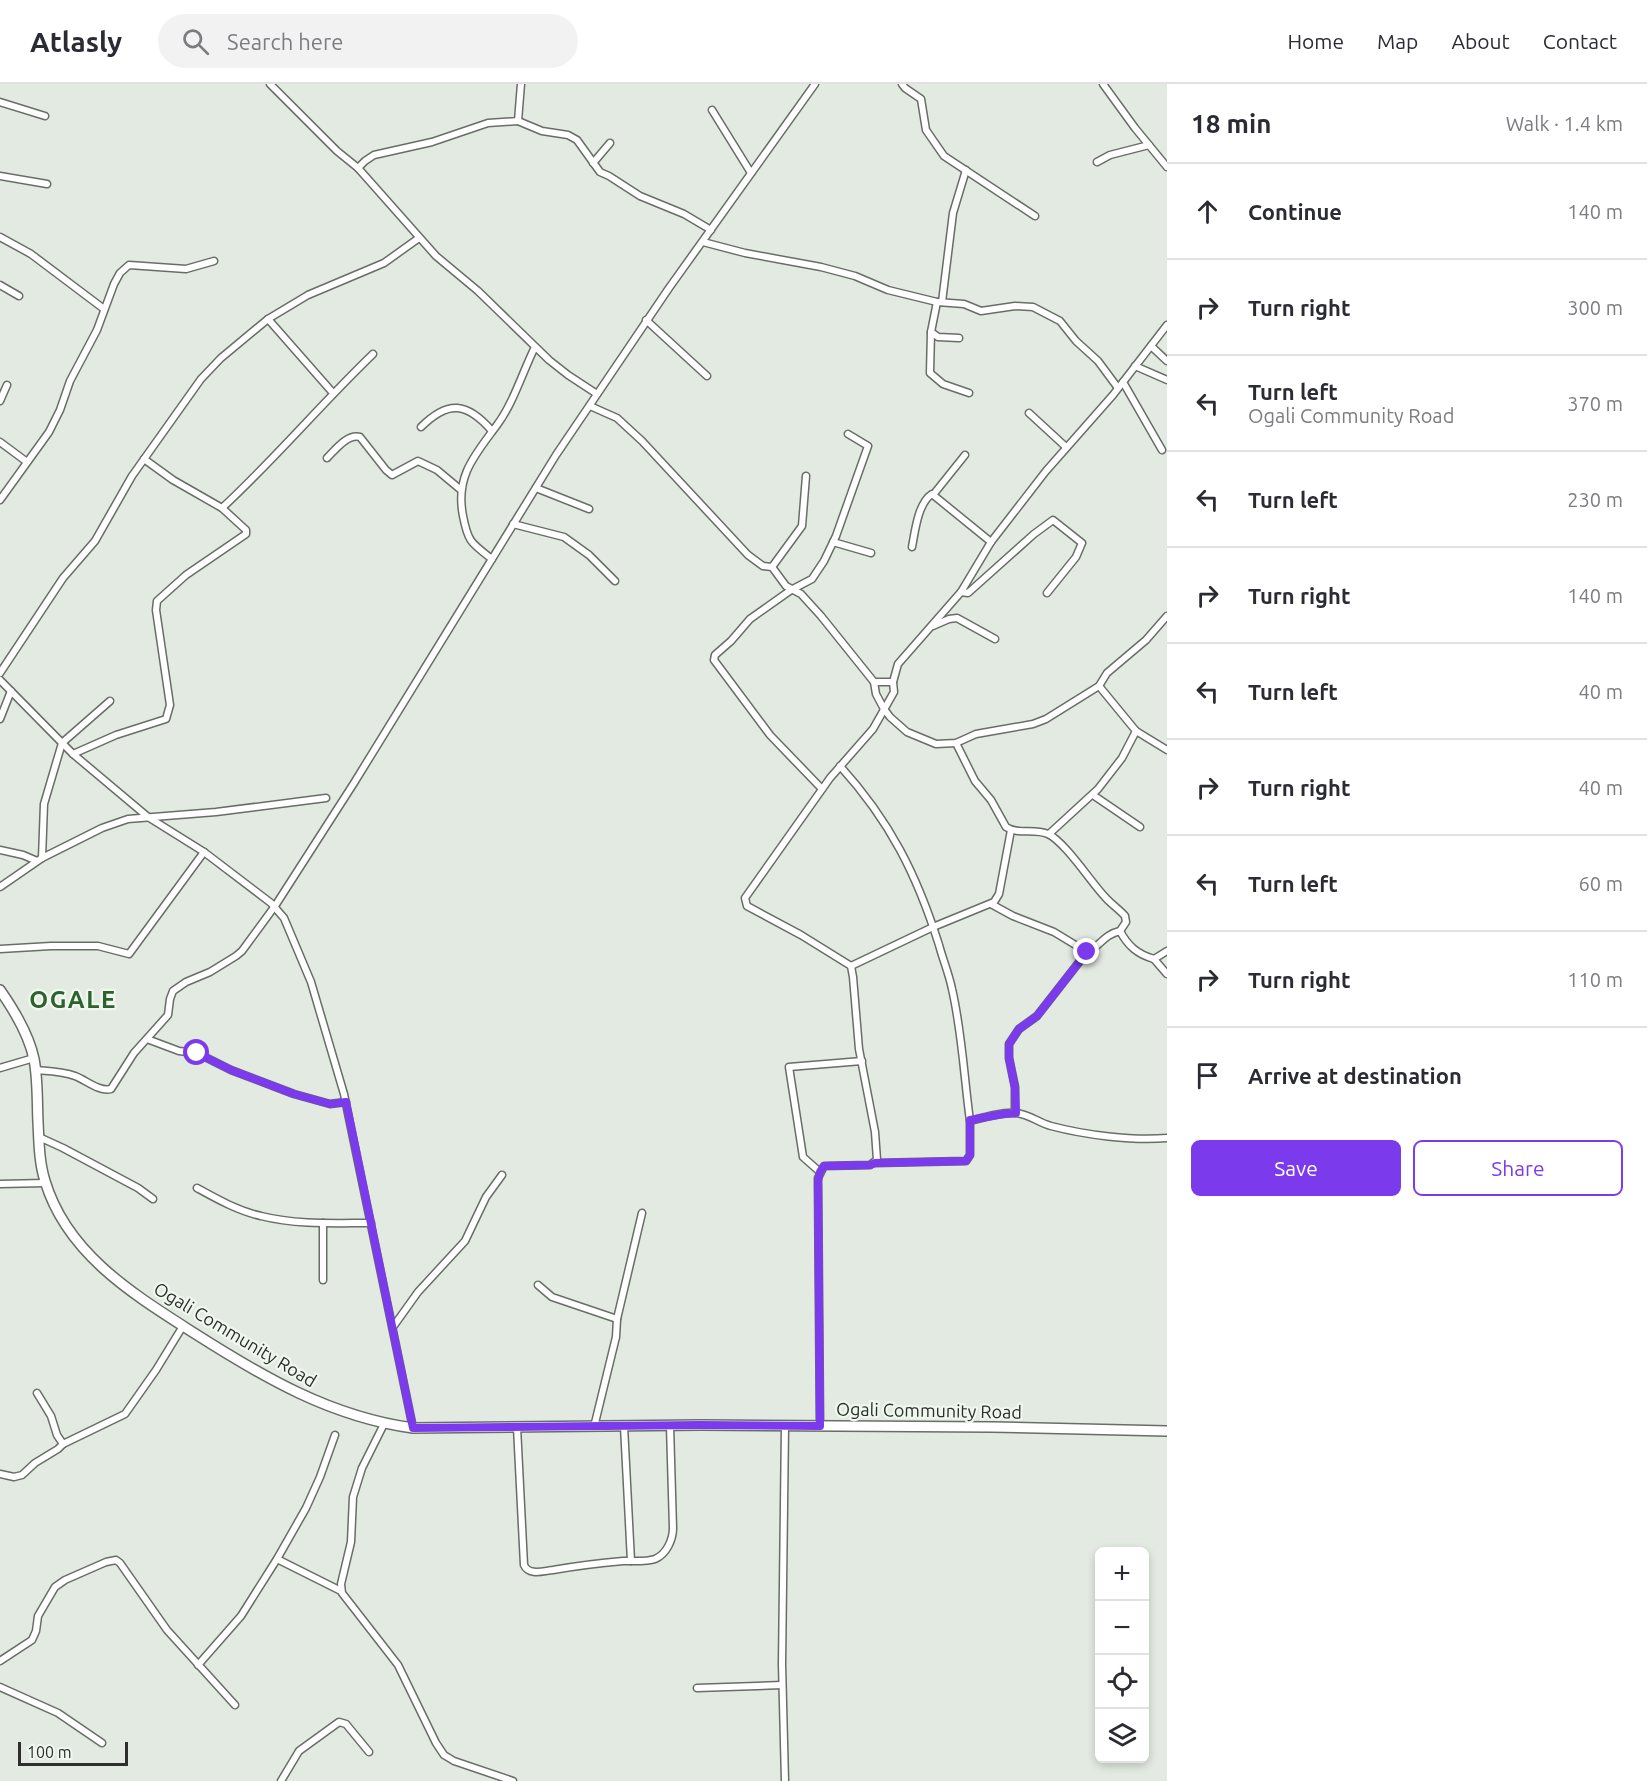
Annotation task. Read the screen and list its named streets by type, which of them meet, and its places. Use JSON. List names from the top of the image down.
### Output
{
  "streets": {
    "street": ["Ogali Community Road"]
  },
  "districts": ["OGALE"],
  "scale_bar": "100 m",
  "page": {
    "header": "Atlasly",
    "search": "Search here",
    "nav": [
      "Home",
      "Map",
      "About",
      "Contact"
    ],
    "heading": ["18 min", "Walk · 1.4 km"],
    "list": [
      ["Continue", "140 m"],
      ["Turn right", "300 m"],
      ["Turn left", "Ogali Community Road", "370 m"],
      ["Turn left", "230 m"],
      ["Turn right", "140 m"],
      ["Turn left", "40 m"],
      ["Turn right", "40 m"],
      ["Turn left", "60 m"],
      ["Turn right", "110 m"],
      "Arrive at destination"
    ],
    "buttons": ["Save", "Share"],
    "map_buttons": ["+", "−"],
    "scale": "100 m"
  }
}
